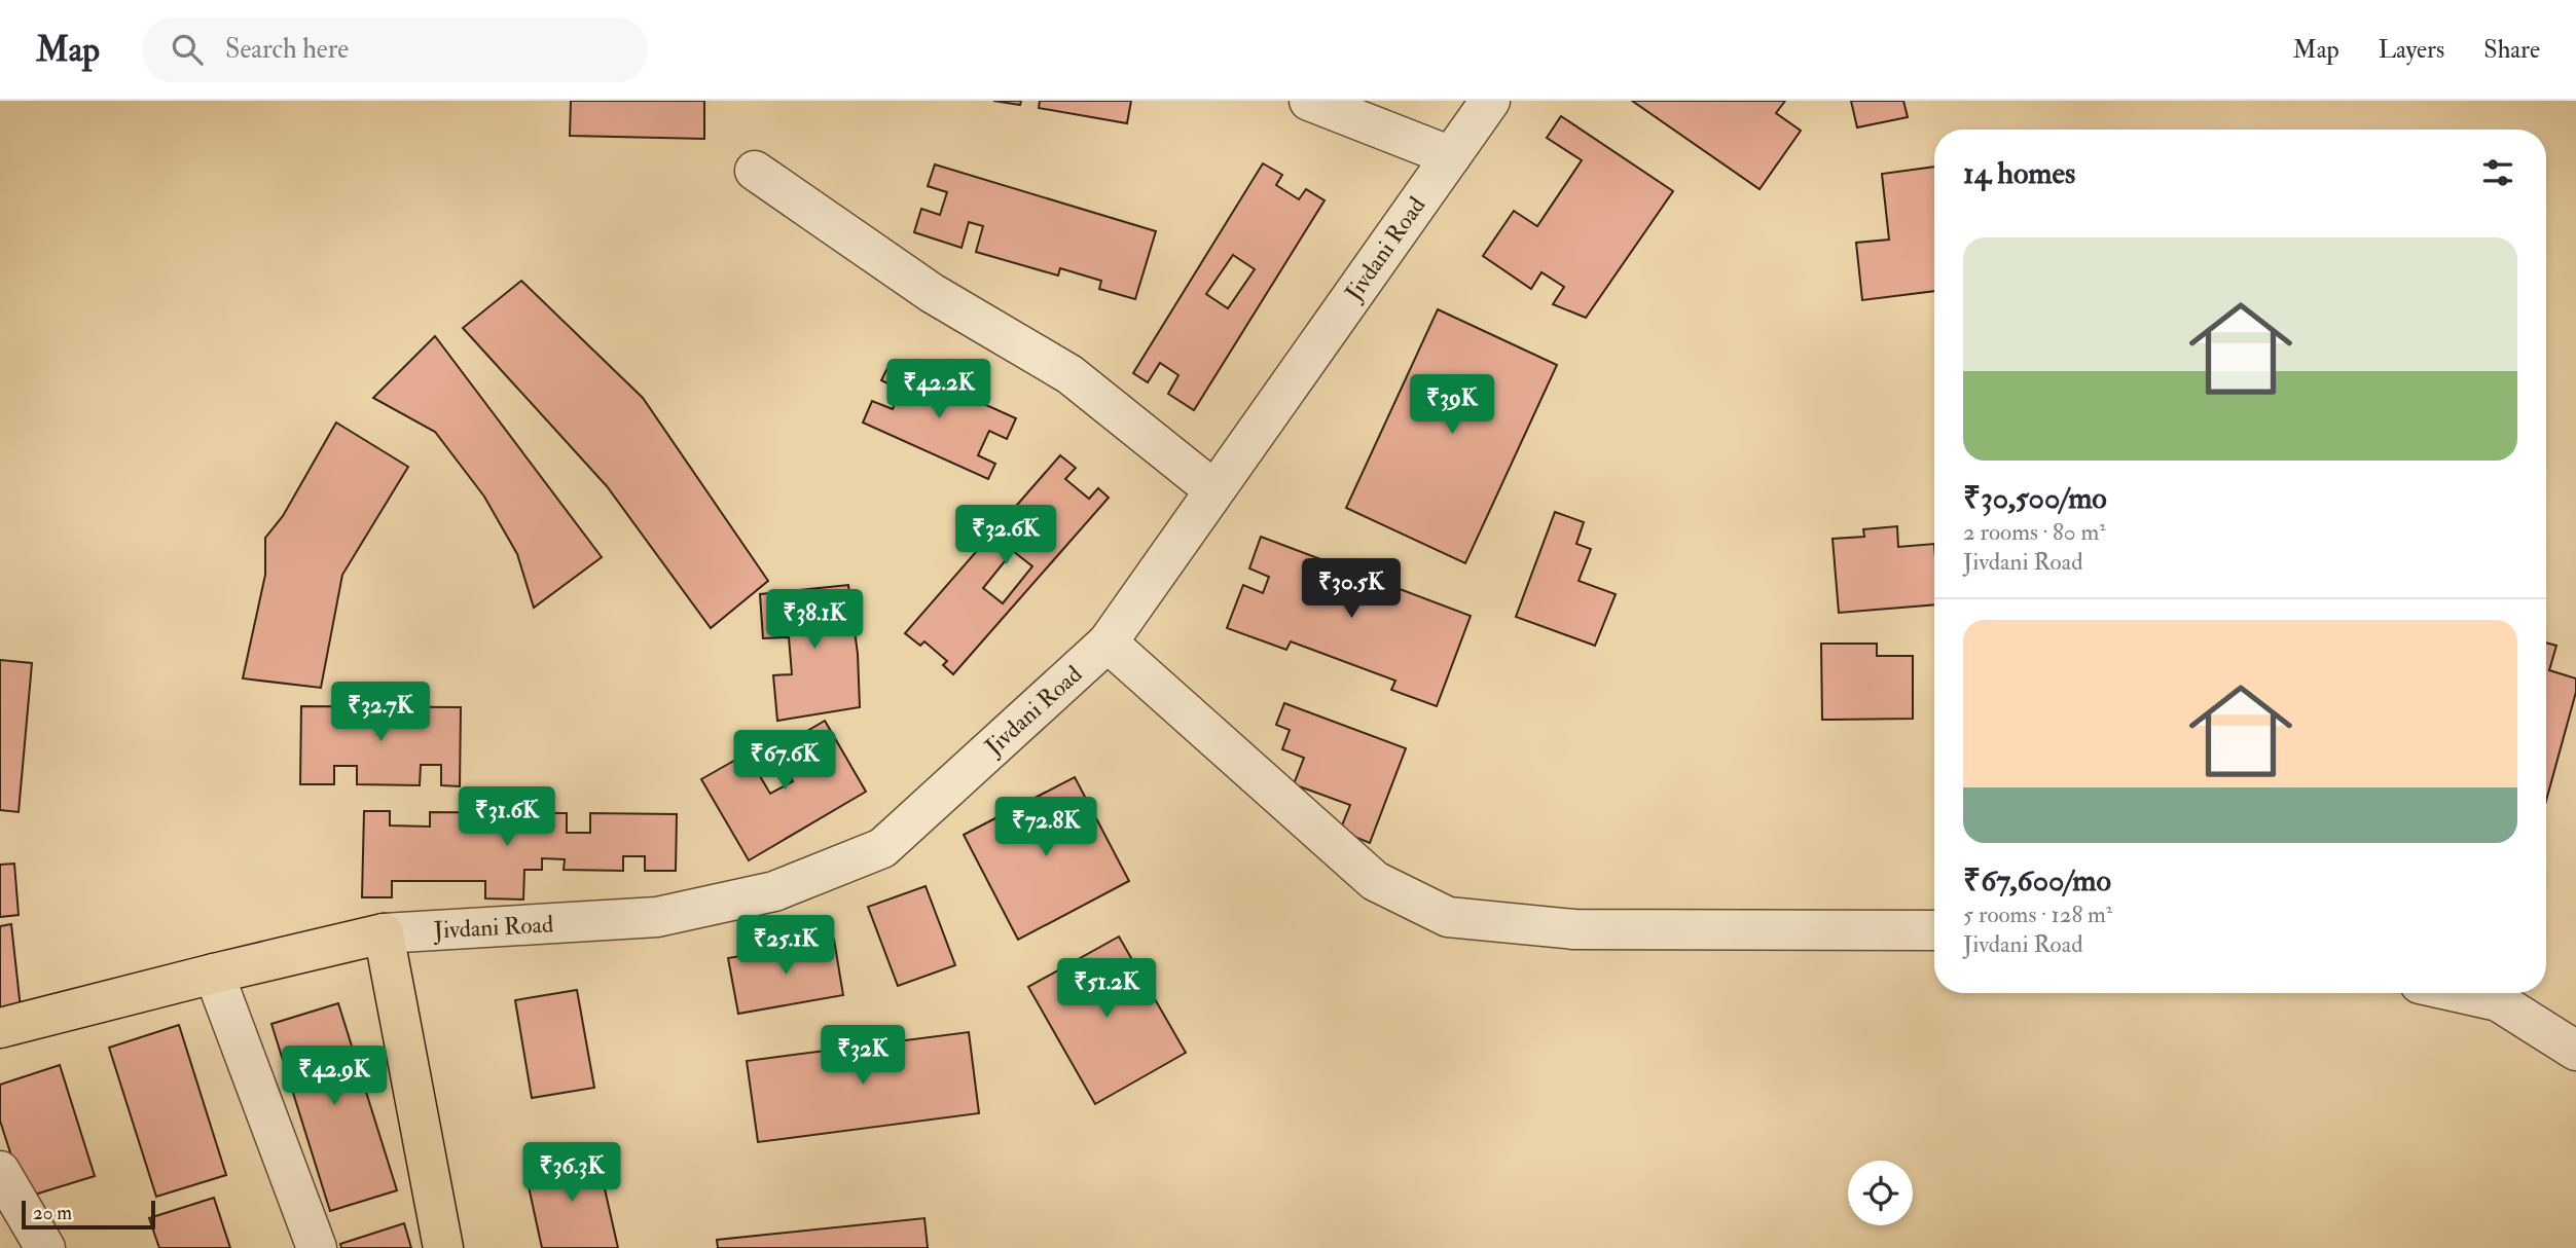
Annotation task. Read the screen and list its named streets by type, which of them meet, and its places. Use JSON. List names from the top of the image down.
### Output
{
  "streets": {
    "main road": ["Jivdani Road"]
  },
  "scale_bar": "20 m",
  "page": {
    "header": "Map",
    "search": "Search here",
    "nav": ["Map", "Layers", "Share"],
    "heading": "14 homes",
    "list": [
      {
        "name": "₹30,500/mo",
        "note": "2 rooms · 80 m² · Jivdani Road"
      },
      {
        "name": "₹67,600/mo",
        "note": "5 rooms · 128 m² · Jivdani Road"
      }
    ],
    "price": [
      "₹42.2K",
      "₹39K",
      "₹32.6K",
      "₹30.5K",
      "₹38.1K",
      "₹32.7K",
      "₹67.6K",
      "₹31.6K",
      "₹72.8K",
      "₹25.1K",
      "₹51.2K",
      "₹32K",
      "₹42.9K",
      "₹36.3K"
    ],
    "scale": "20 m"
  }
}
